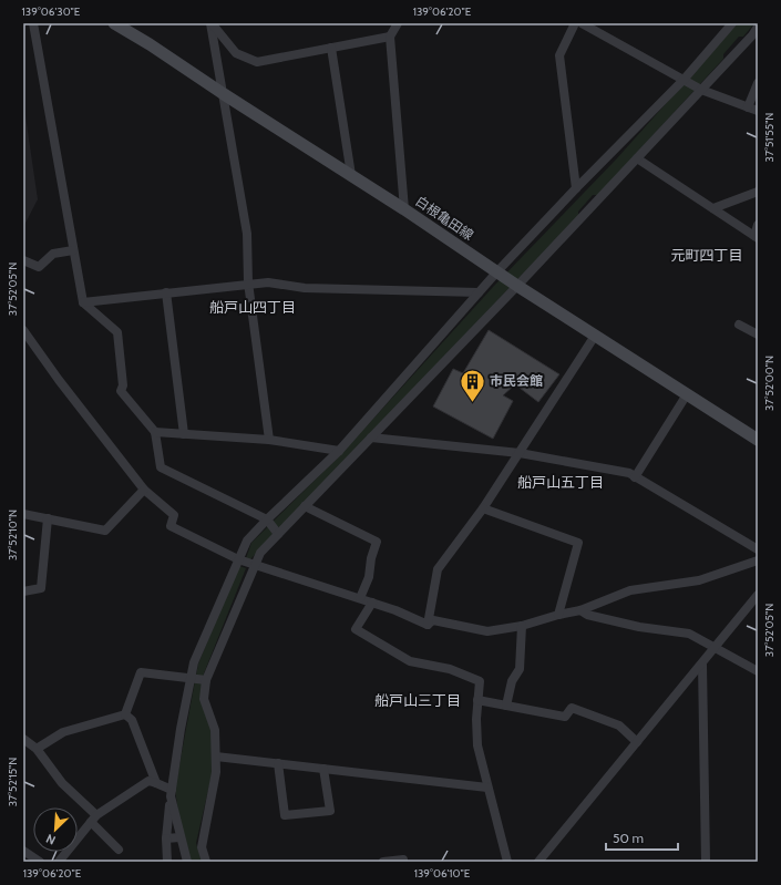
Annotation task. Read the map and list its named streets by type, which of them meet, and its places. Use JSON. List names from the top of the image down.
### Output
{
  "streets": {
    "main road": ["白根亀田線"]
  },
  "districts": [
    "元町四丁目",
    "船戸山四丁目",
    "船戸山五丁目",
    "船戸山三丁目"
  ],
  "places": {
    "building": ["市民会館"]
  },
  "scale_bar": "50 m",
  "north": "bottom left",
  "coordinates": [
    "139°06'30\"E",
    "139°06'20\"E",
    "37°51'55\"N",
    "37°52'05\"N",
    "37°52'00\"N",
    "37°52'10\"N",
    "37°52'15\"N",
    "139°06'10\"E"
  ]
}
